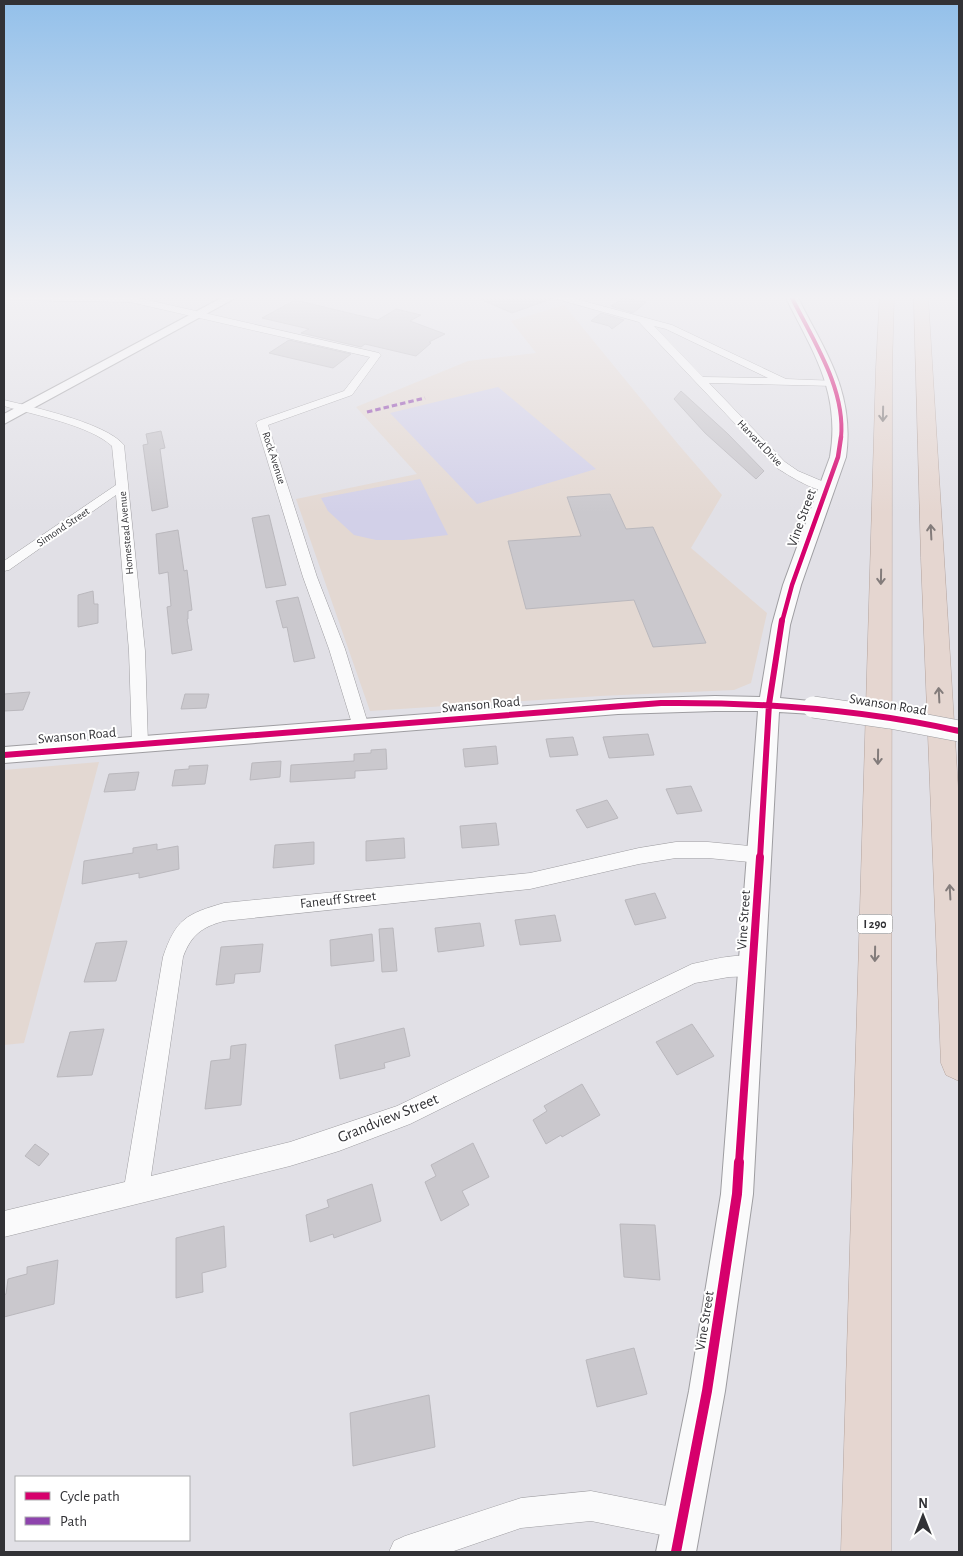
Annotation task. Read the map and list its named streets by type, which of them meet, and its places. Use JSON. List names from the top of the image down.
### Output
{
  "streets": {
    "highway": ["I 290"],
    "street": [
      "Harvard Drive",
      "Rock Avenue",
      "Vine Street",
      "Simond Street",
      "Homestead Avenue",
      "Swanson Road",
      "Faneuff Street",
      "Grandview Street"
    ]
  },
  "crossings": [
    ["Harvard Drive", "Vine Street"],
    ["Rock Avenue", "Swanson Road"],
    ["Vine Street", "Swanson Road"],
    ["Vine Street", "Faneuff Street"],
    ["Vine Street", "Grandview Street"],
    ["Simond Street", "Homestead Avenue"],
    ["Homestead Avenue", "Swanson Road"],
    ["Faneuff Street", "Grandview Street"]
  ],
  "legend": ["Cycle path", "Path"],
  "north": "top"
}
